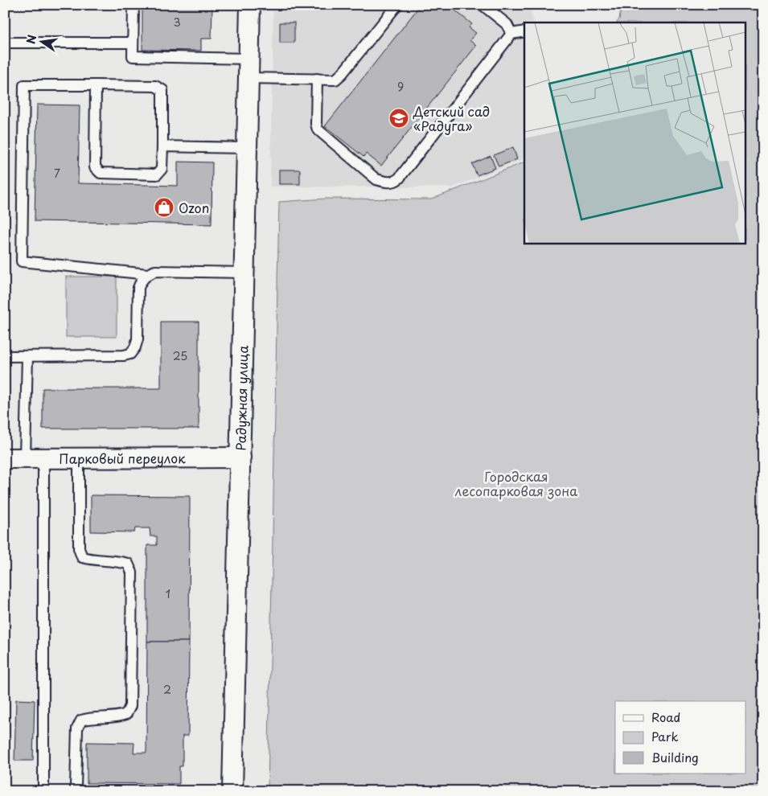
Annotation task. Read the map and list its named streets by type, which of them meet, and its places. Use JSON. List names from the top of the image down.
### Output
{
  "streets": {
    "street": ["Радужная улица", "Парковый переулок"]
  },
  "crossings": [
    ["Радужная улица", "Парковый переулок"]
  ],
  "parks": ["Городская лесопарковая зона"],
  "places": {
    "school or university": ["Детский сад «Радуга»"],
    "shop": ["Ozon"]
  },
  "house_numbers": [
    "3",
    "9",
    "7",
    "25",
    "1",
    "2"
  ],
  "legend": ["Road", "Park", "Building"],
  "north": "left"
}
